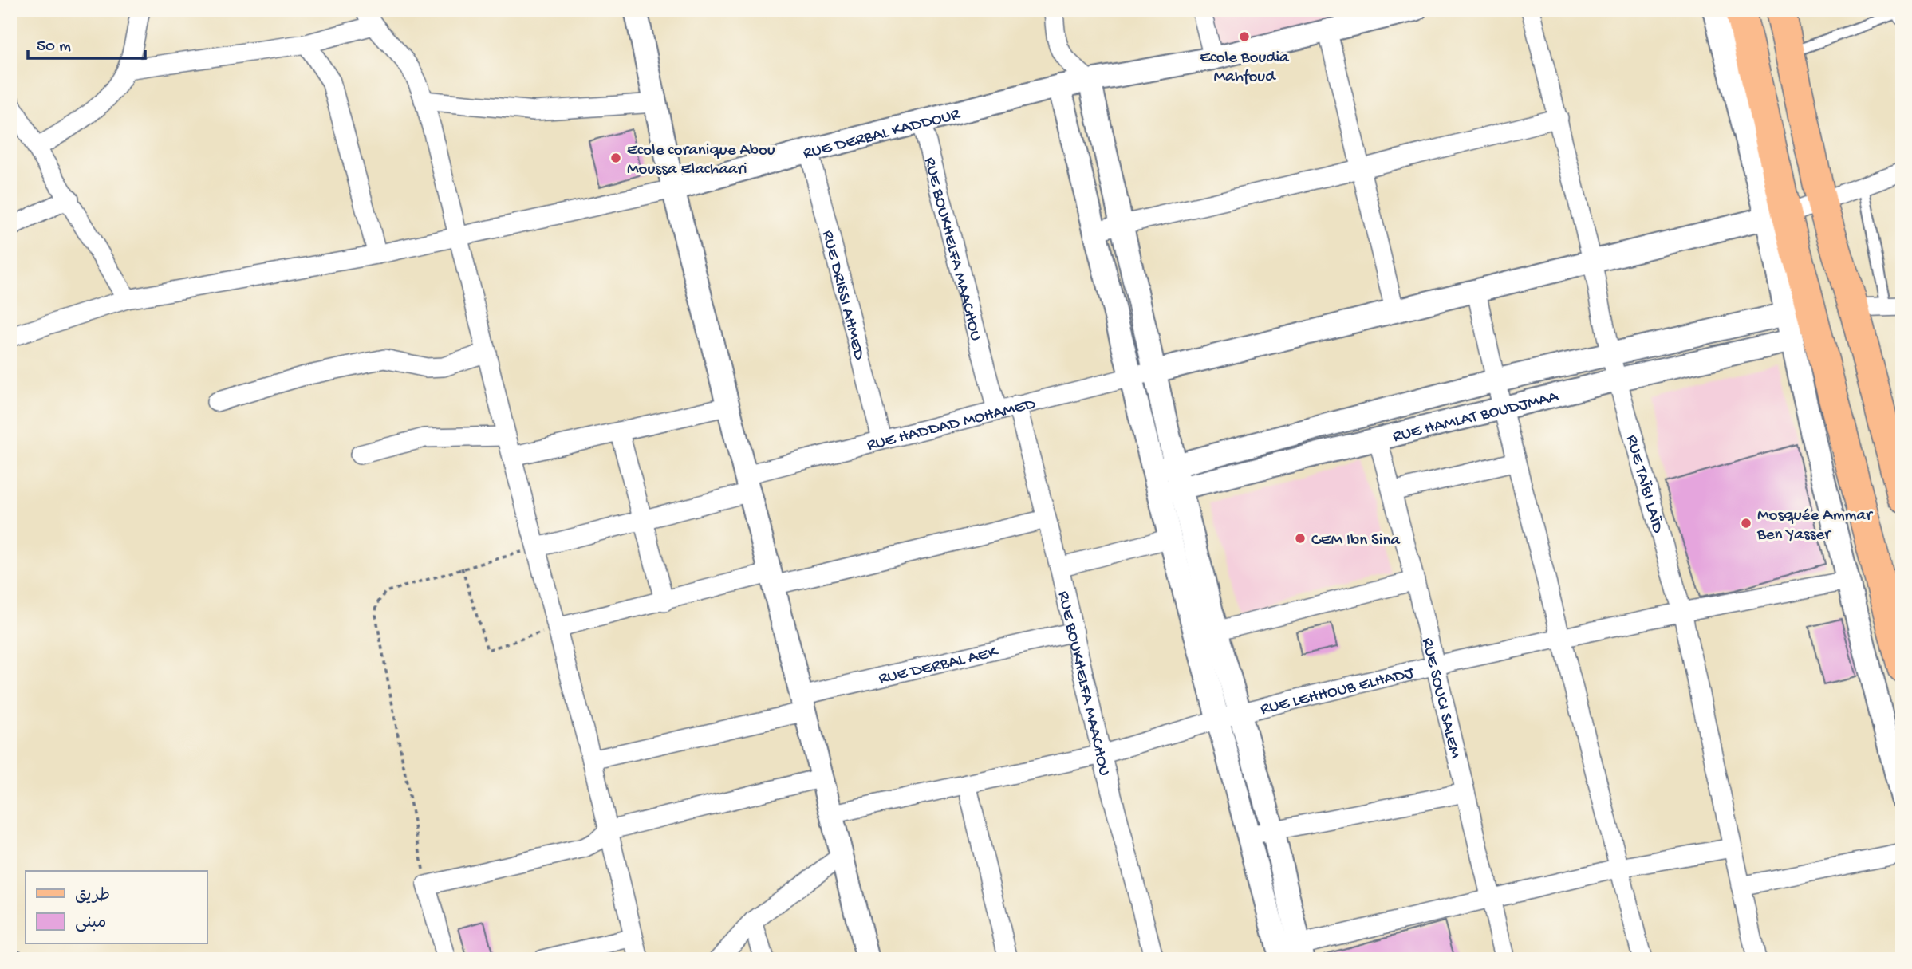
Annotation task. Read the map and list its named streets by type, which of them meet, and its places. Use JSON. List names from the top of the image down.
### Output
{
  "streets": {
    "street": [
      "RUE DERBAL KADDOUR",
      "RUE BOUKHELFA MAACHOU",
      "RUE DRISSI AHMED",
      "RUE HAMLAT BOUDJMAA",
      "RUE HADDAD MOHAMED",
      "RUE TAÏBI LAÏD",
      "RUE DERBAL AEK",
      "RUE LEHHOUB ELHADJ",
      "RUE SOUCI SALEM"
    ]
  },
  "crossings": [
    ["RUE DERBAL KADDOUR", "RUE BOUKHELFA MAACHOU"],
    ["RUE DERBAL KADDOUR", "RUE DRISSI AHMED"],
    ["RUE BOUKHELFA MAACHOU", "RUE HADDAD MOHAMED"],
    ["RUE BOUKHELFA MAACHOU", "RUE DERBAL AEK"],
    ["RUE BOUKHELFA MAACHOU", "RUE LEHHOUB ELHADJ"],
    ["RUE DRISSI AHMED", "RUE HADDAD MOHAMED"],
    ["RUE HAMLAT BOUDJMAA", "RUE TAÏBI LAÏD"],
    ["RUE HAMLAT BOUDJMAA", "RUE SOUCI SALEM"],
    ["RUE TAÏBI LAÏD", "RUE LEHHOUB ELHADJ"],
    ["RUE LEHHOUB ELHADJ", "RUE SOUCI SALEM"]
  ],
  "places": [
    "Ecole Boudia Mahfoud",
    "Ecole coranique Abou Moussa Elachaari",
    "Mosquée Ammar Ben Yasser",
    "CEM Ibn Sina"
  ],
  "legend": ["طريق", "مبنى"],
  "scale_bar": "50 m"
}
